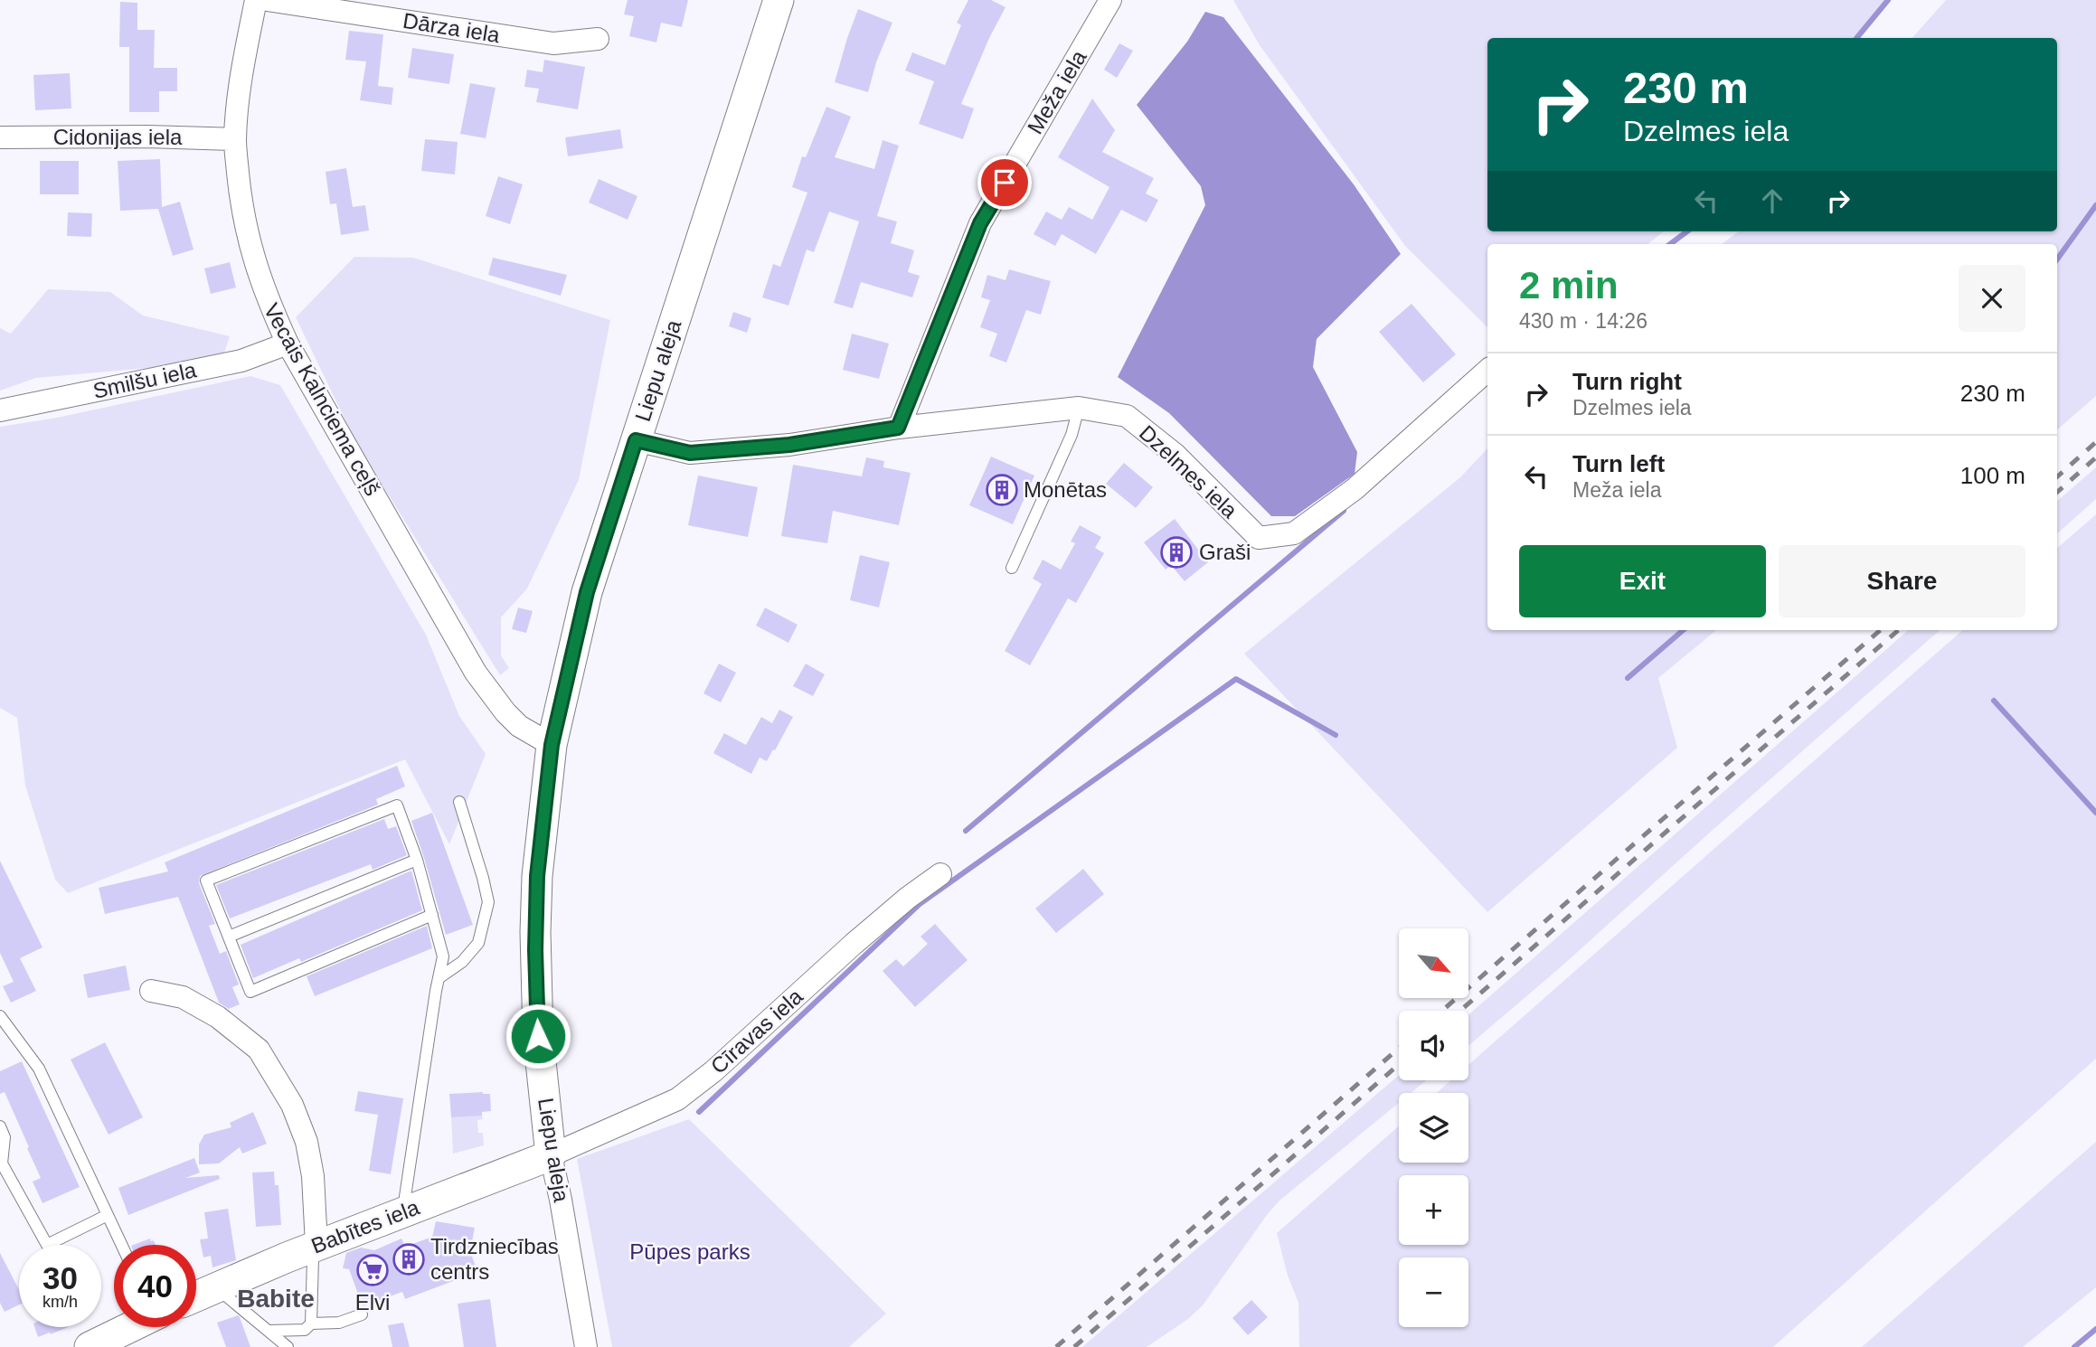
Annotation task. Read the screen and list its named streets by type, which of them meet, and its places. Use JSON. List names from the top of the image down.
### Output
{
  "streets": {
    "street": [
      "Dārza iela",
      "Meža iela",
      "Cidonijas iela",
      "Liepu aleja",
      "Smilšu iela",
      "Vecais Kalnciema ceļš",
      "Dzelmes iela",
      "Cīravas iela",
      "Babītes iela"
    ]
  },
  "crossings": [
    ["Meža iela", "Dzelmes iela"],
    ["Cidonijas iela", "Vecais Kalnciema ceļš"],
    ["Liepu aleja", "Vecais Kalnciema ceļš"],
    ["Liepu aleja", "Dzelmes iela"],
    ["Liepu aleja", "Cīravas iela"],
    ["Liepu aleja", "Babītes iela"],
    ["Smilšu iela", "Vecais Kalnciema ceļš"],
    ["Cīravas iela", "Babītes iela"]
  ],
  "districts": ["Babite"],
  "parks": ["Pūpes parks"],
  "places": {
    "building": ["Monētas", "Graši", "Tirdzniecības centrs"],
    "supermarket": ["Elvi"]
  },
  "north": "bottom right",
  "page": {
    "turn": ["230 m", "Dzelmes iela"],
    "heading": ["2 min", "430 m · 14:26"],
    "list": [
      {
        "name": "Turn right",
        "note": "Dzelmes iela",
        "value": "230 m"
      },
      {
        "name": "Turn left",
        "note": "Meža iela",
        "value": "100 m"
      }
    ],
    "buttons": ["Exit", "Share"],
    "map_buttons": ["+", "−"],
    "speed": "30 km/h",
    "limit": "40"
  }
}
